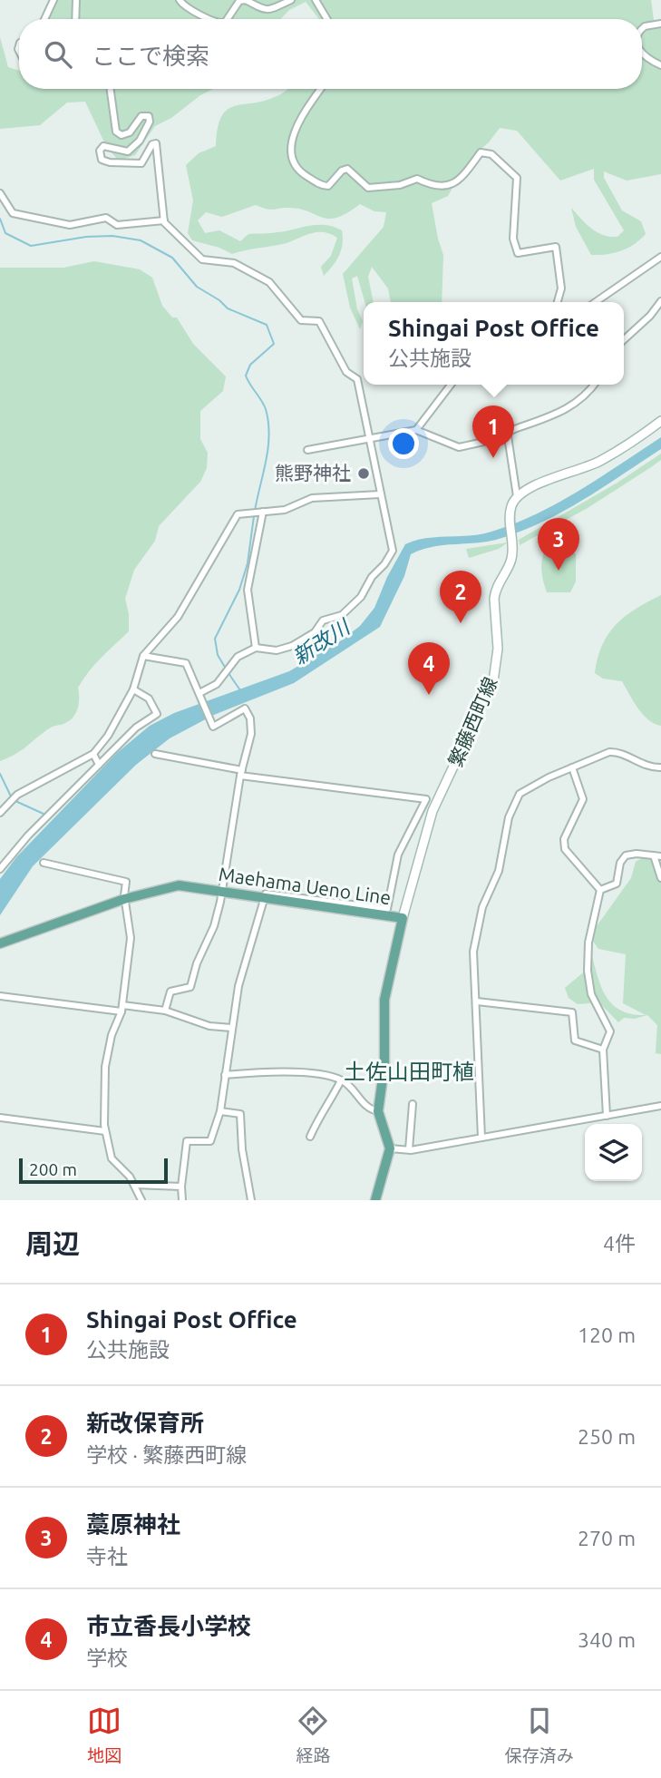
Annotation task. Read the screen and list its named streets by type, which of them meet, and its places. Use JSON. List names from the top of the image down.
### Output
{
  "streets": {
    "main road": ["繁藤西町線", "Maehama Ueno Line"]
  },
  "crossings": [
    ["繁藤西町線", "Maehama Ueno Line"]
  ],
  "districts": ["土佐山田町植"],
  "water": ["新改川"],
  "places": ["熊野神社"],
  "scale_bar": "200 m",
  "page": {
    "search": "ここで検索",
    "popup": ["Shingai Post Office", "公共施設"],
    "pins": [
      "1",
      "3",
      "2",
      "4"
    ],
    "scale": "200 m",
    "heading": ["周辺", "4件"],
    "list": [
      {
        "mark": "1",
        "name": "Shingai Post Office",
        "note": "公共施設",
        "value": "120 m"
      },
      {
        "mark": "2",
        "name": "新改保育所",
        "note": "学校 · 繁藤西町線",
        "value": "250 m"
      },
      {
        "mark": "3",
        "name": "藁原神社",
        "note": "寺社",
        "value": "270 m"
      },
      {
        "mark": "4",
        "name": "市立香長小学校",
        "note": "学校",
        "value": "340 m"
      }
    ],
    "nav": ["地図", "経路", "保存済み"]
  }
}
